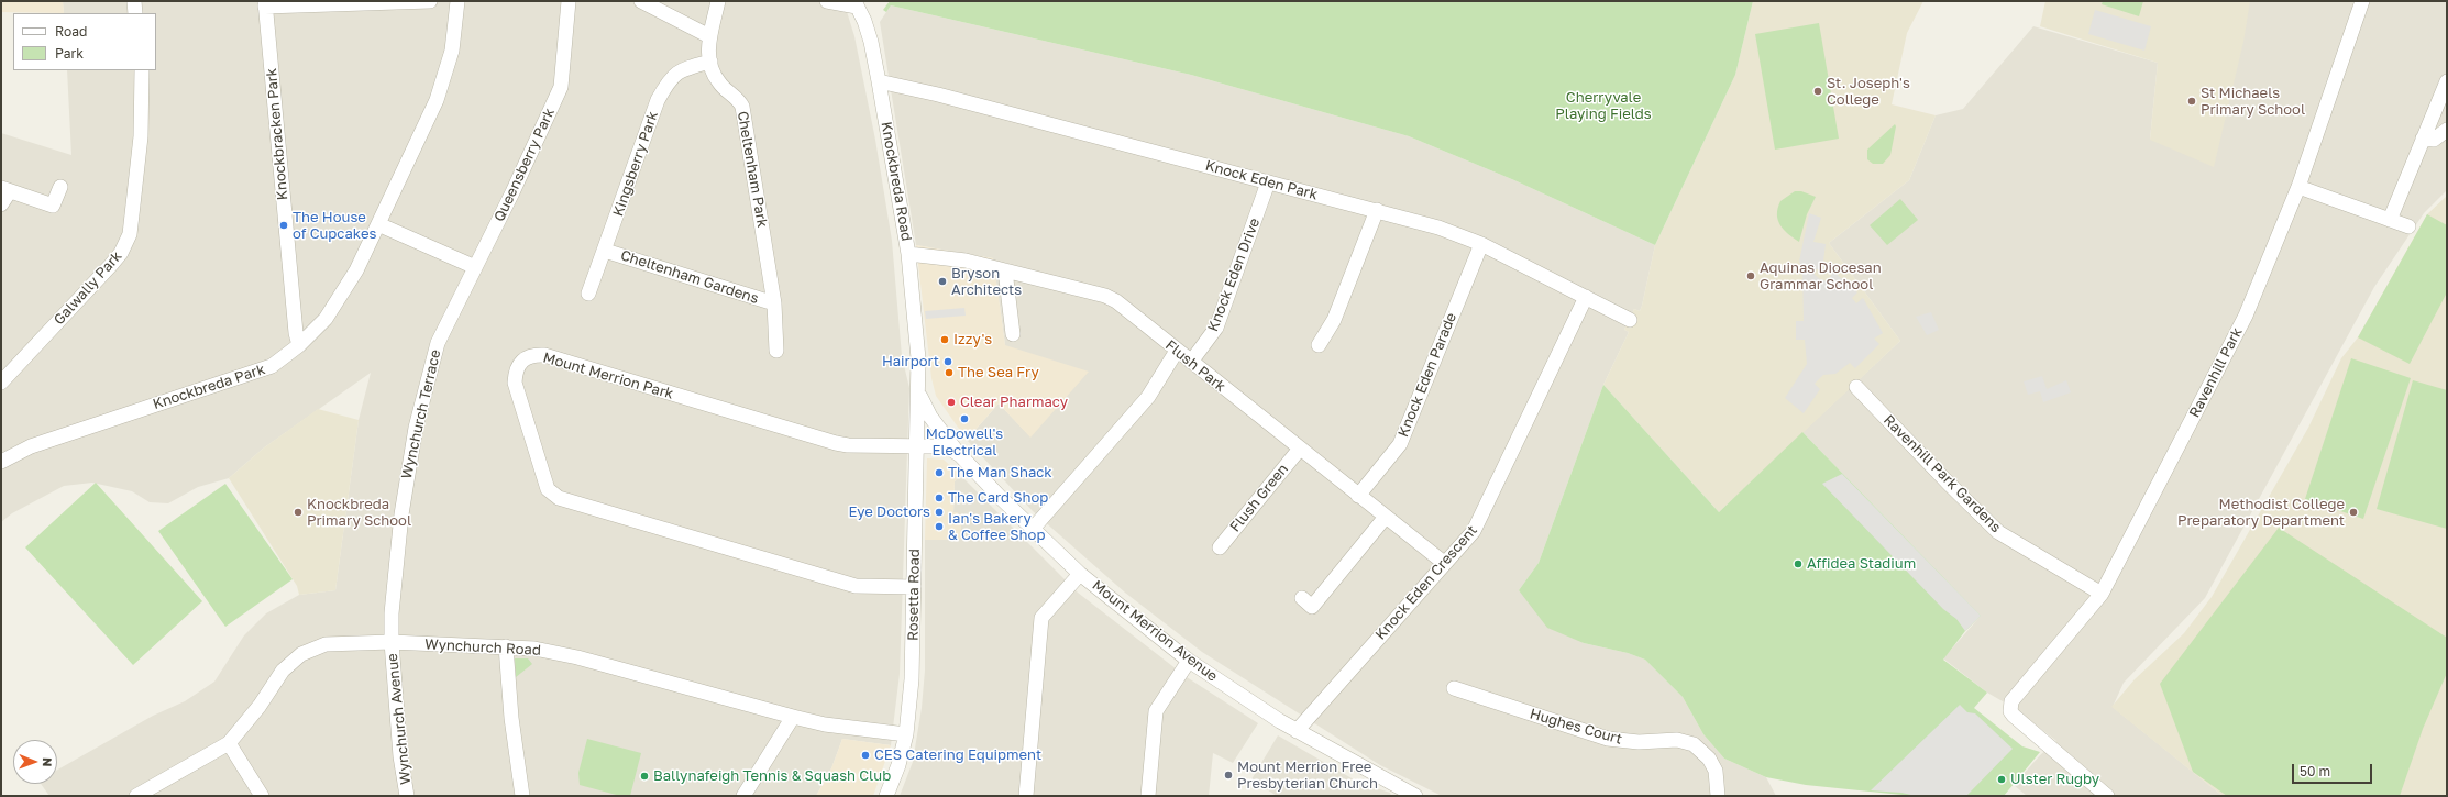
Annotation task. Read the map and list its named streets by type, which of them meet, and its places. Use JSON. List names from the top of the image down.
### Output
{
  "streets": {
    "street": [
      "Knockbracken Park",
      "Kingsberry Park",
      "Queensberry Park",
      "Cheltenham Park",
      "Knock Eden Park",
      "Knockbreda Road",
      "Knock Eden Drive",
      "Cheltenham Gardens",
      "Galwally Park",
      "Flush Park",
      "Ravenhill Park",
      "Knock Eden Parade",
      "Mount Merrion Park",
      "Knockbreda Park",
      "Wynchurch Terrace",
      "Ravenhill Park Gardens",
      "Flush Green",
      "Knock Eden Crescent",
      "Rosetta Road",
      "Mount Merrion Avenue",
      "Wynchurch Road",
      "Wynchurch Avenue",
      "Hughes Court"
    ]
  },
  "crossings": [
    ["Knockbracken Park", "Knockbreda Park"],
    ["Kingsberry Park", "Cheltenham Park"],
    ["Kingsberry Park", "Cheltenham Gardens"],
    ["Queensberry Park", "Wynchurch Terrace"],
    ["Cheltenham Park", "Cheltenham Gardens"],
    ["Knock Eden Park", "Knockbreda Road"],
    ["Knock Eden Park", "Knock Eden Drive"],
    ["Knock Eden Park", "Knock Eden Parade"],
    ["Knock Eden Park", "Knock Eden Crescent"],
    ["Knockbreda Road", "Flush Park"],
    ["Knockbreda Road", "Rosetta Road"],
    ["Knock Eden Drive", "Flush Park"],
    ["Flush Park", "Knock Eden Parade"],
    ["Flush Park", "Flush Green"],
    ["Flush Park", "Knock Eden Crescent"],
    ["Ravenhill Park", "Ravenhill Park Gardens"],
    ["Mount Merrion Park", "Rosetta Road"],
    ["Mount Merrion Park", "Mount Merrion Avenue"],
    ["Wynchurch Terrace", "Wynchurch Road"],
    ["Wynchurch Terrace", "Wynchurch Avenue"],
    ["Knock Eden Crescent", "Mount Merrion Avenue"],
    ["Rosetta Road", "Mount Merrion Avenue"],
    ["Rosetta Road", "Wynchurch Road"],
    ["Wynchurch Road", "Wynchurch Avenue"]
  ],
  "parks": ["Cherryvale Playing Fields"],
  "places": [
    "St. Joseph's College",
    "St Michaels Primary School",
    "The House of Cupcakes",
    "Aquinas Diocesan Grammar School",
    "Bryson Architects",
    "Izzy's",
    "Hairport",
    "The Sea Fry",
    "Clear Pharmacy",
    "McDowell's Electrical",
    "The Man Shack",
    "The Card Shop",
    "Knockbreda Primary School",
    "Eye Doctors",
    "Methodist College Preparatory Department",
    "Ian's Bakery & Coffee Shop",
    "Affidea Stadium",
    "CES Catering Equipment",
    "Mount Merrion Free Presbyterian Church",
    "Ballynafeigh Tennis & Squash Club",
    "Ulster Rugby"
  ],
  "legend": ["Road", "Park"],
  "scale_bar": "50 m",
  "north": "right"
}
